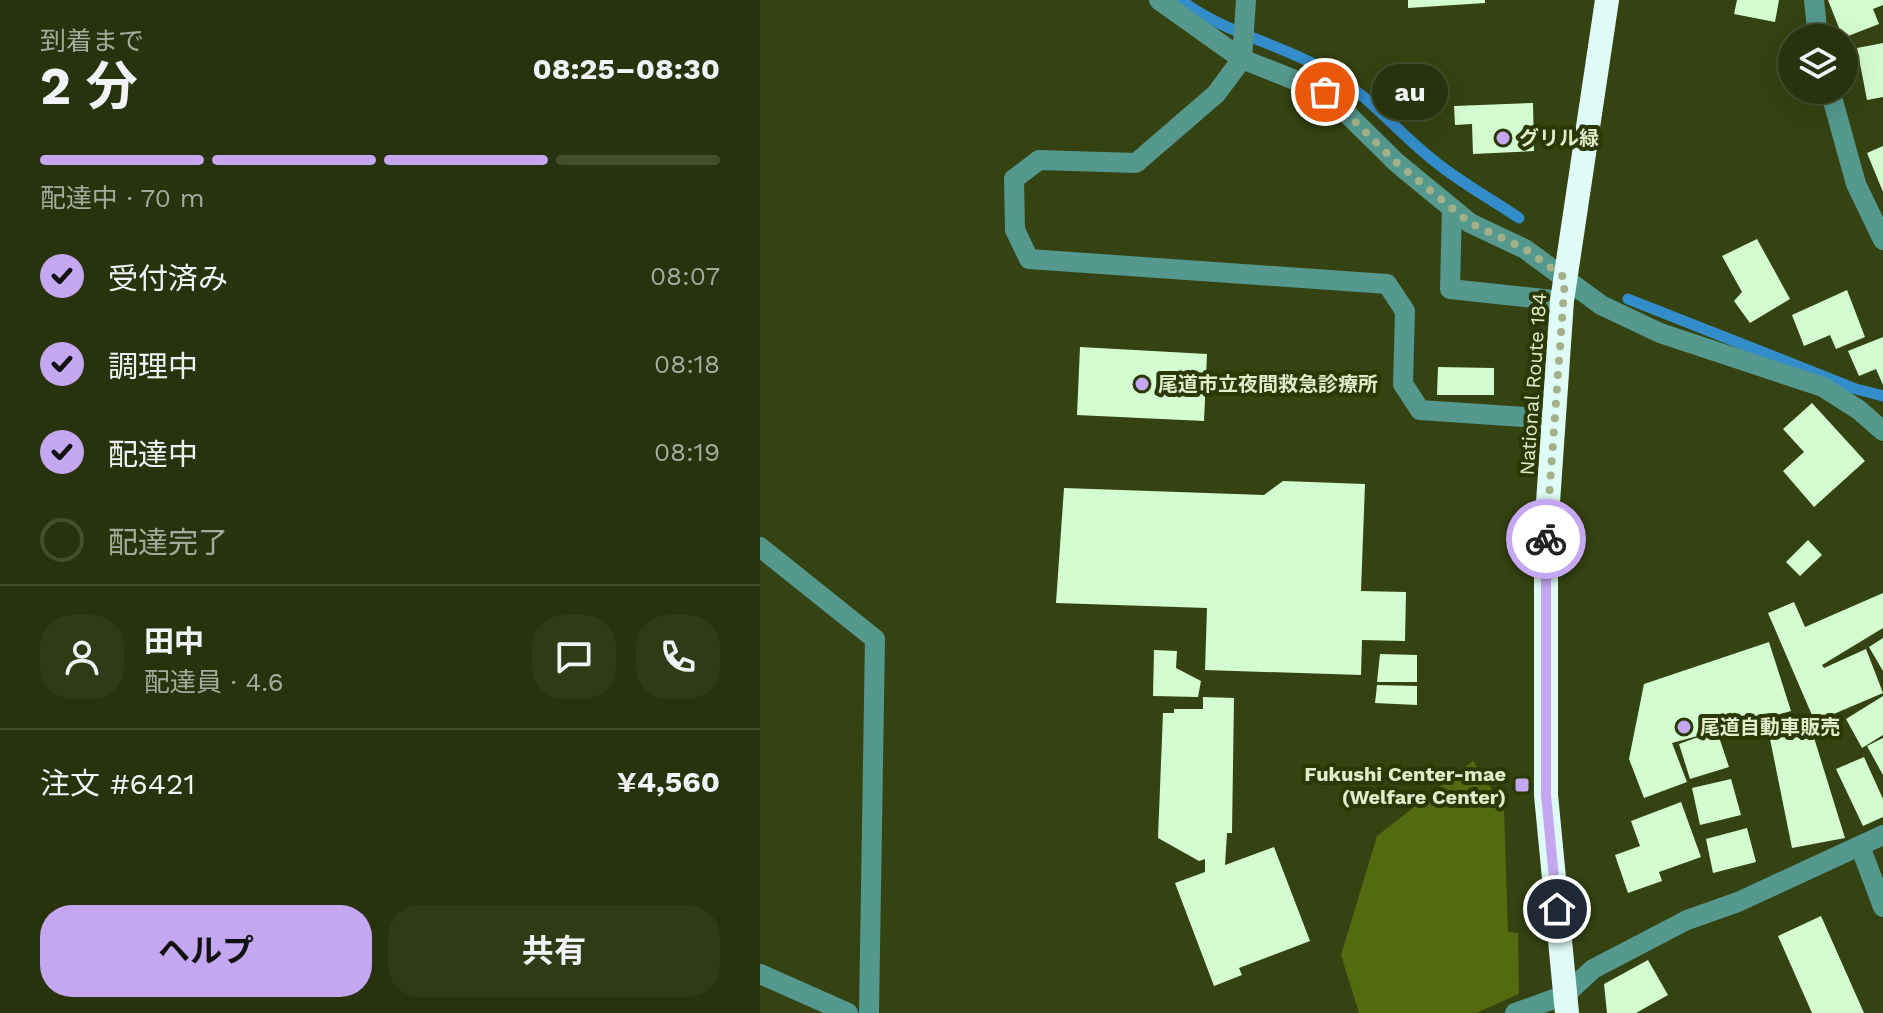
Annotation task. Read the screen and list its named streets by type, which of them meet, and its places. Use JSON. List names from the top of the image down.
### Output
{
  "streets": {
    "highway": ["National Route 184"]
  },
  "places": {
    "other": [
      "au",
      "グリル緑",
      "尾道市立夜間救急診療所",
      "尾道自動車販売"
    ],
    "transit": ["Fukushi Center-mae (Welfare Center)"]
  },
  "page": {
    "heading": ["2 分", "到着まで", "08:25–08:30"],
    "panel": [
      "田中",
      "配達員 · 4.6",
      "注文 #6421",
      "¥4,560"
    ],
    "bubble": "au",
    "bar": "配達中 · 70 m",
    "list": [
      ["受付済み", "08:07"],
      ["調理中", "08:18"],
      ["配達中", "08:19"],
      "配達完了"
    ],
    "buttons": ["ヘルプ", "共有"]
  }
}
